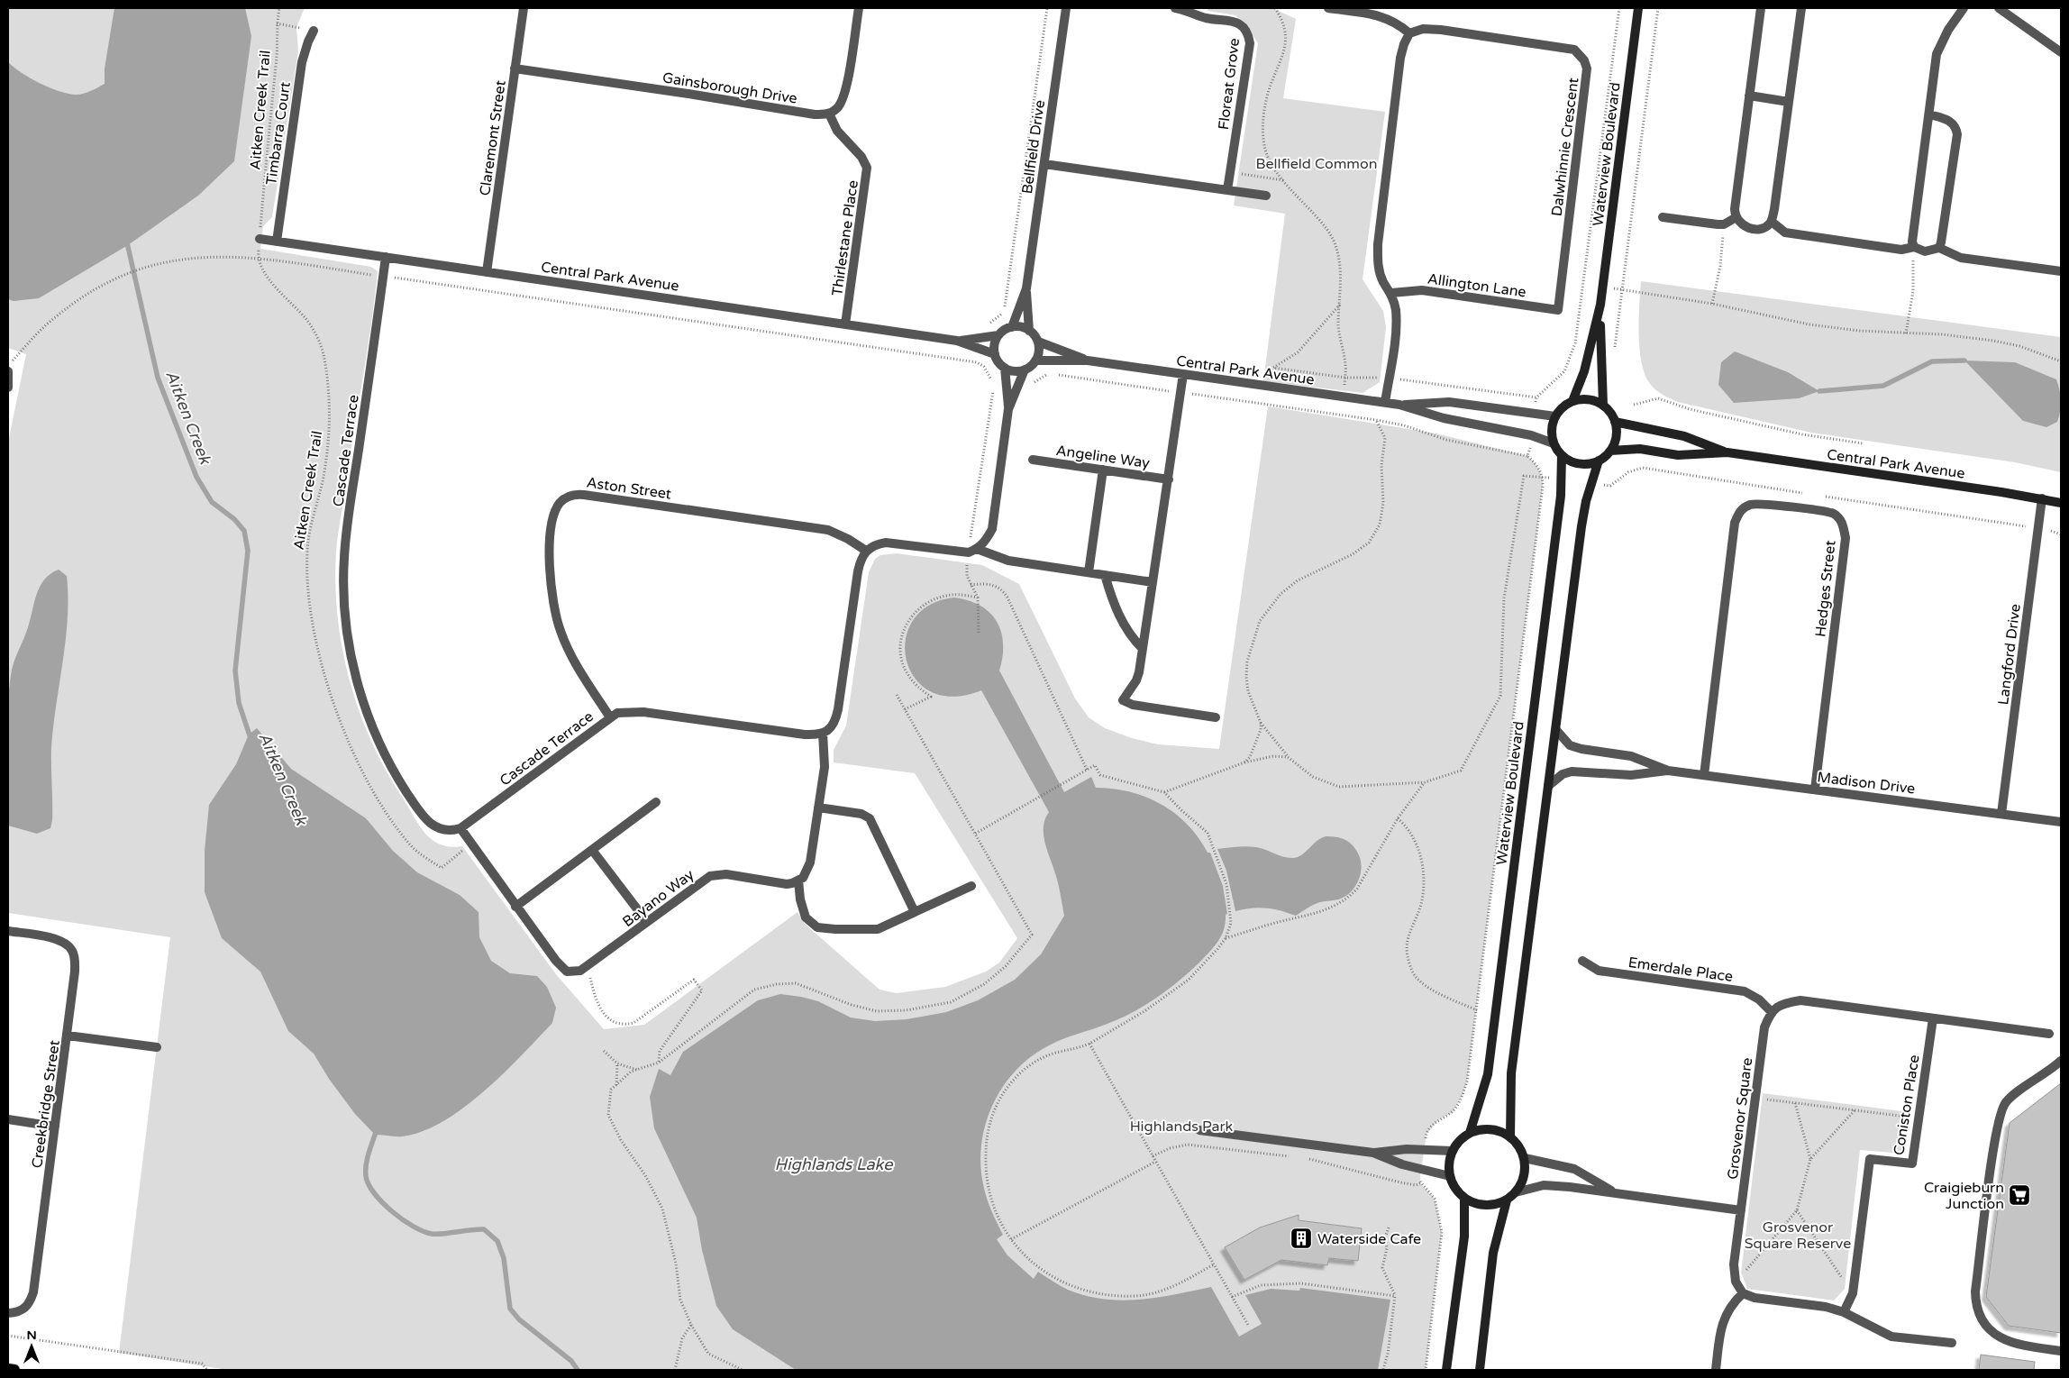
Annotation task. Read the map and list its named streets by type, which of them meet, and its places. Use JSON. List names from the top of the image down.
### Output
{
  "streets": {
    "street": [
      "Floreat Grove",
      "Gainsborough Drive",
      "Timbarra Court",
      "Claremont Street",
      "Bellfield Drive",
      "Dalwhinnie Crescent",
      "Waterview Boulevard",
      "Thirlestane Place",
      "Central Park Avenue",
      "Allington Lane",
      "Cascade Terrace",
      "Angeline Way",
      "Aston Street",
      "Hedges Street",
      "Langford Drive",
      "Madison Drive",
      "Bayano Way",
      "Emerdale Place",
      "Creekbridge Street",
      "Coniston Place",
      "Grosvenor Square"
    ],
    "path": ["Aitken Creek Trail"]
  },
  "crossings": [
    ["Gainsborough Drive", "Claremont Street"],
    ["Gainsborough Drive", "Thirlestane Place"],
    ["Aitken Creek Trail", "Central Park Avenue"],
    ["Timbarra Court", "Central Park Avenue"],
    ["Claremont Street", "Central Park Avenue"],
    ["Bellfield Drive", "Central Park Avenue"],
    ["Dalwhinnie Crescent", "Allington Lane"],
    ["Waterview Boulevard", "Central Park Avenue"],
    ["Thirlestane Place", "Central Park Avenue"],
    ["Central Park Avenue", "Cascade Terrace"],
    ["Central Park Avenue", "Angeline Way"],
    ["Central Park Avenue", "Langford Drive"],
    ["Cascade Terrace", "Aston Street"],
    ["Hedges Street", "Madison Drive"],
    ["Langford Drive", "Madison Drive"],
    ["Emerdale Place", "Grosvenor Square"]
  ],
  "water": ["Aitken Creek", "Highlands Lake"],
  "parks": ["Bellfield Common", "Highlands Park", "Grosvenor Square Reserve"],
  "places": {
    "supermarket": ["Craigieburn Junction"],
    "building": ["Waterside Cafe"]
  },
  "north": "top"
}
